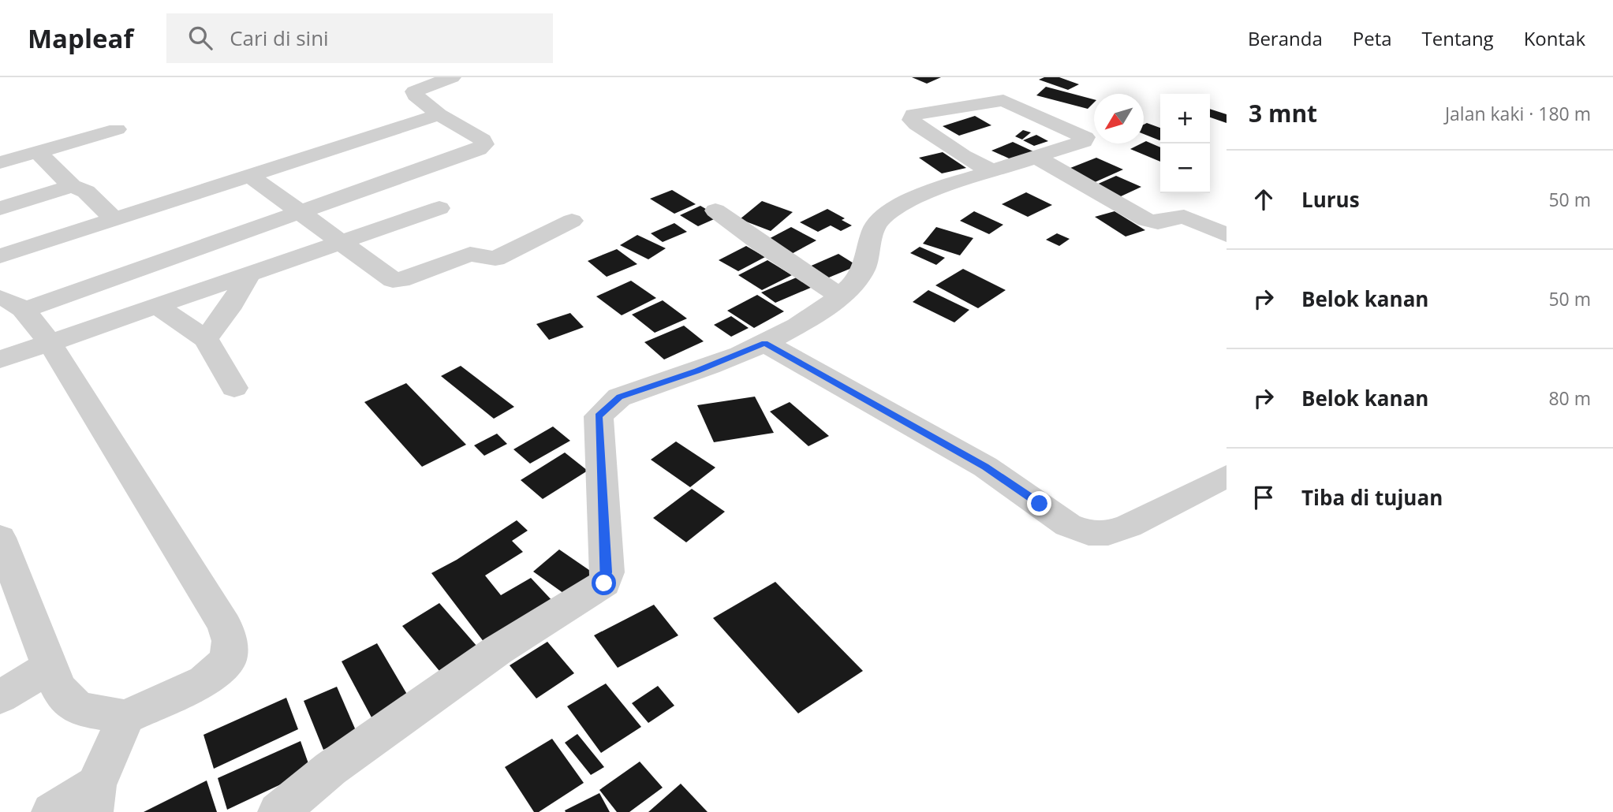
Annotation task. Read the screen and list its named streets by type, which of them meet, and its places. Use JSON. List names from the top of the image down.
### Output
{
  "north": "bottom left",
  "page": {
    "header": "Mapleaf",
    "search": "Cari di sini",
    "nav": [
      "Beranda",
      "Peta",
      "Tentang",
      "Kontak"
    ],
    "heading": ["3 mnt", "Jalan kaki · 180 m"],
    "map_buttons": ["+", "−"],
    "list": [
      ["Lurus", "50 m"],
      ["Belok kanan", "50 m"],
      ["Belok kanan", "80 m"],
      "Tiba di tujuan"
    ]
  }
}
